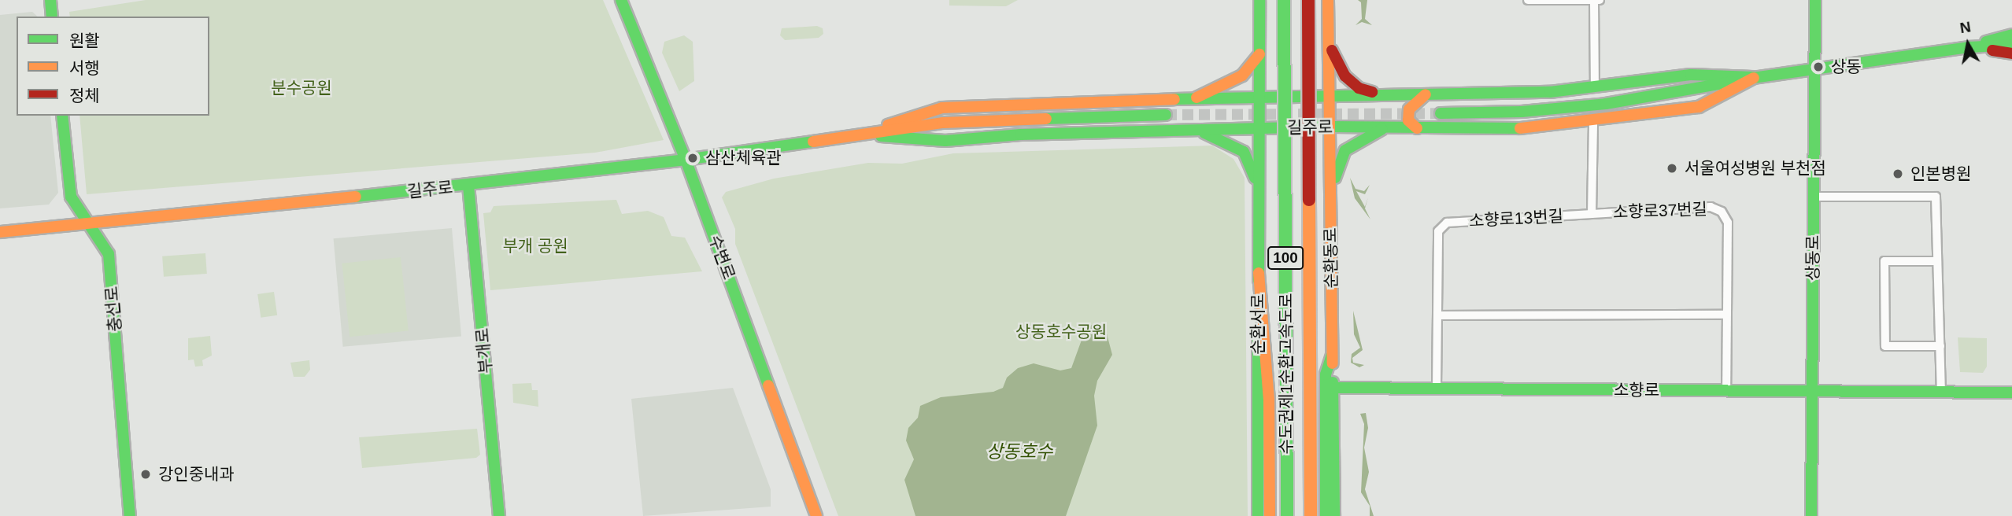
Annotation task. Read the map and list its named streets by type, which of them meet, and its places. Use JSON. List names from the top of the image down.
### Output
{
  "streets": {
    "main road": [
      "길주로",
      "수변로",
      "100",
      "순환동로",
      "상동로",
      "충선로",
      "순환서로",
      "부개로",
      "수도권제1순환고속도로",
      "소향로"
    ],
    "street": ["소향로37번길", "소향로13번길"]
  },
  "crossings": [
    ["길주로", "수변로"],
    ["길주로", "순환동로"],
    ["길주로", "상동로"],
    ["길주로", "충선로"],
    ["길주로", "순환서로"],
    ["길주로", "부개로"],
    ["소향로37번길", "소향로13번길"],
    ["소향로37번길", "소향로"],
    ["소향로13번길", "소향로"],
    ["순환동로", "소향로"],
    ["상동로", "소향로"]
  ],
  "water": ["상동호수"],
  "parks": ["분수공원", "부개 공원", "상동호수공원"],
  "places": [
    "상동",
    "삼산체육관",
    "서울여성병원 부천점",
    "인본병원",
    "강인중내과"
  ],
  "legend": ["원활", "서행", "정체"],
  "north": "top"
}
